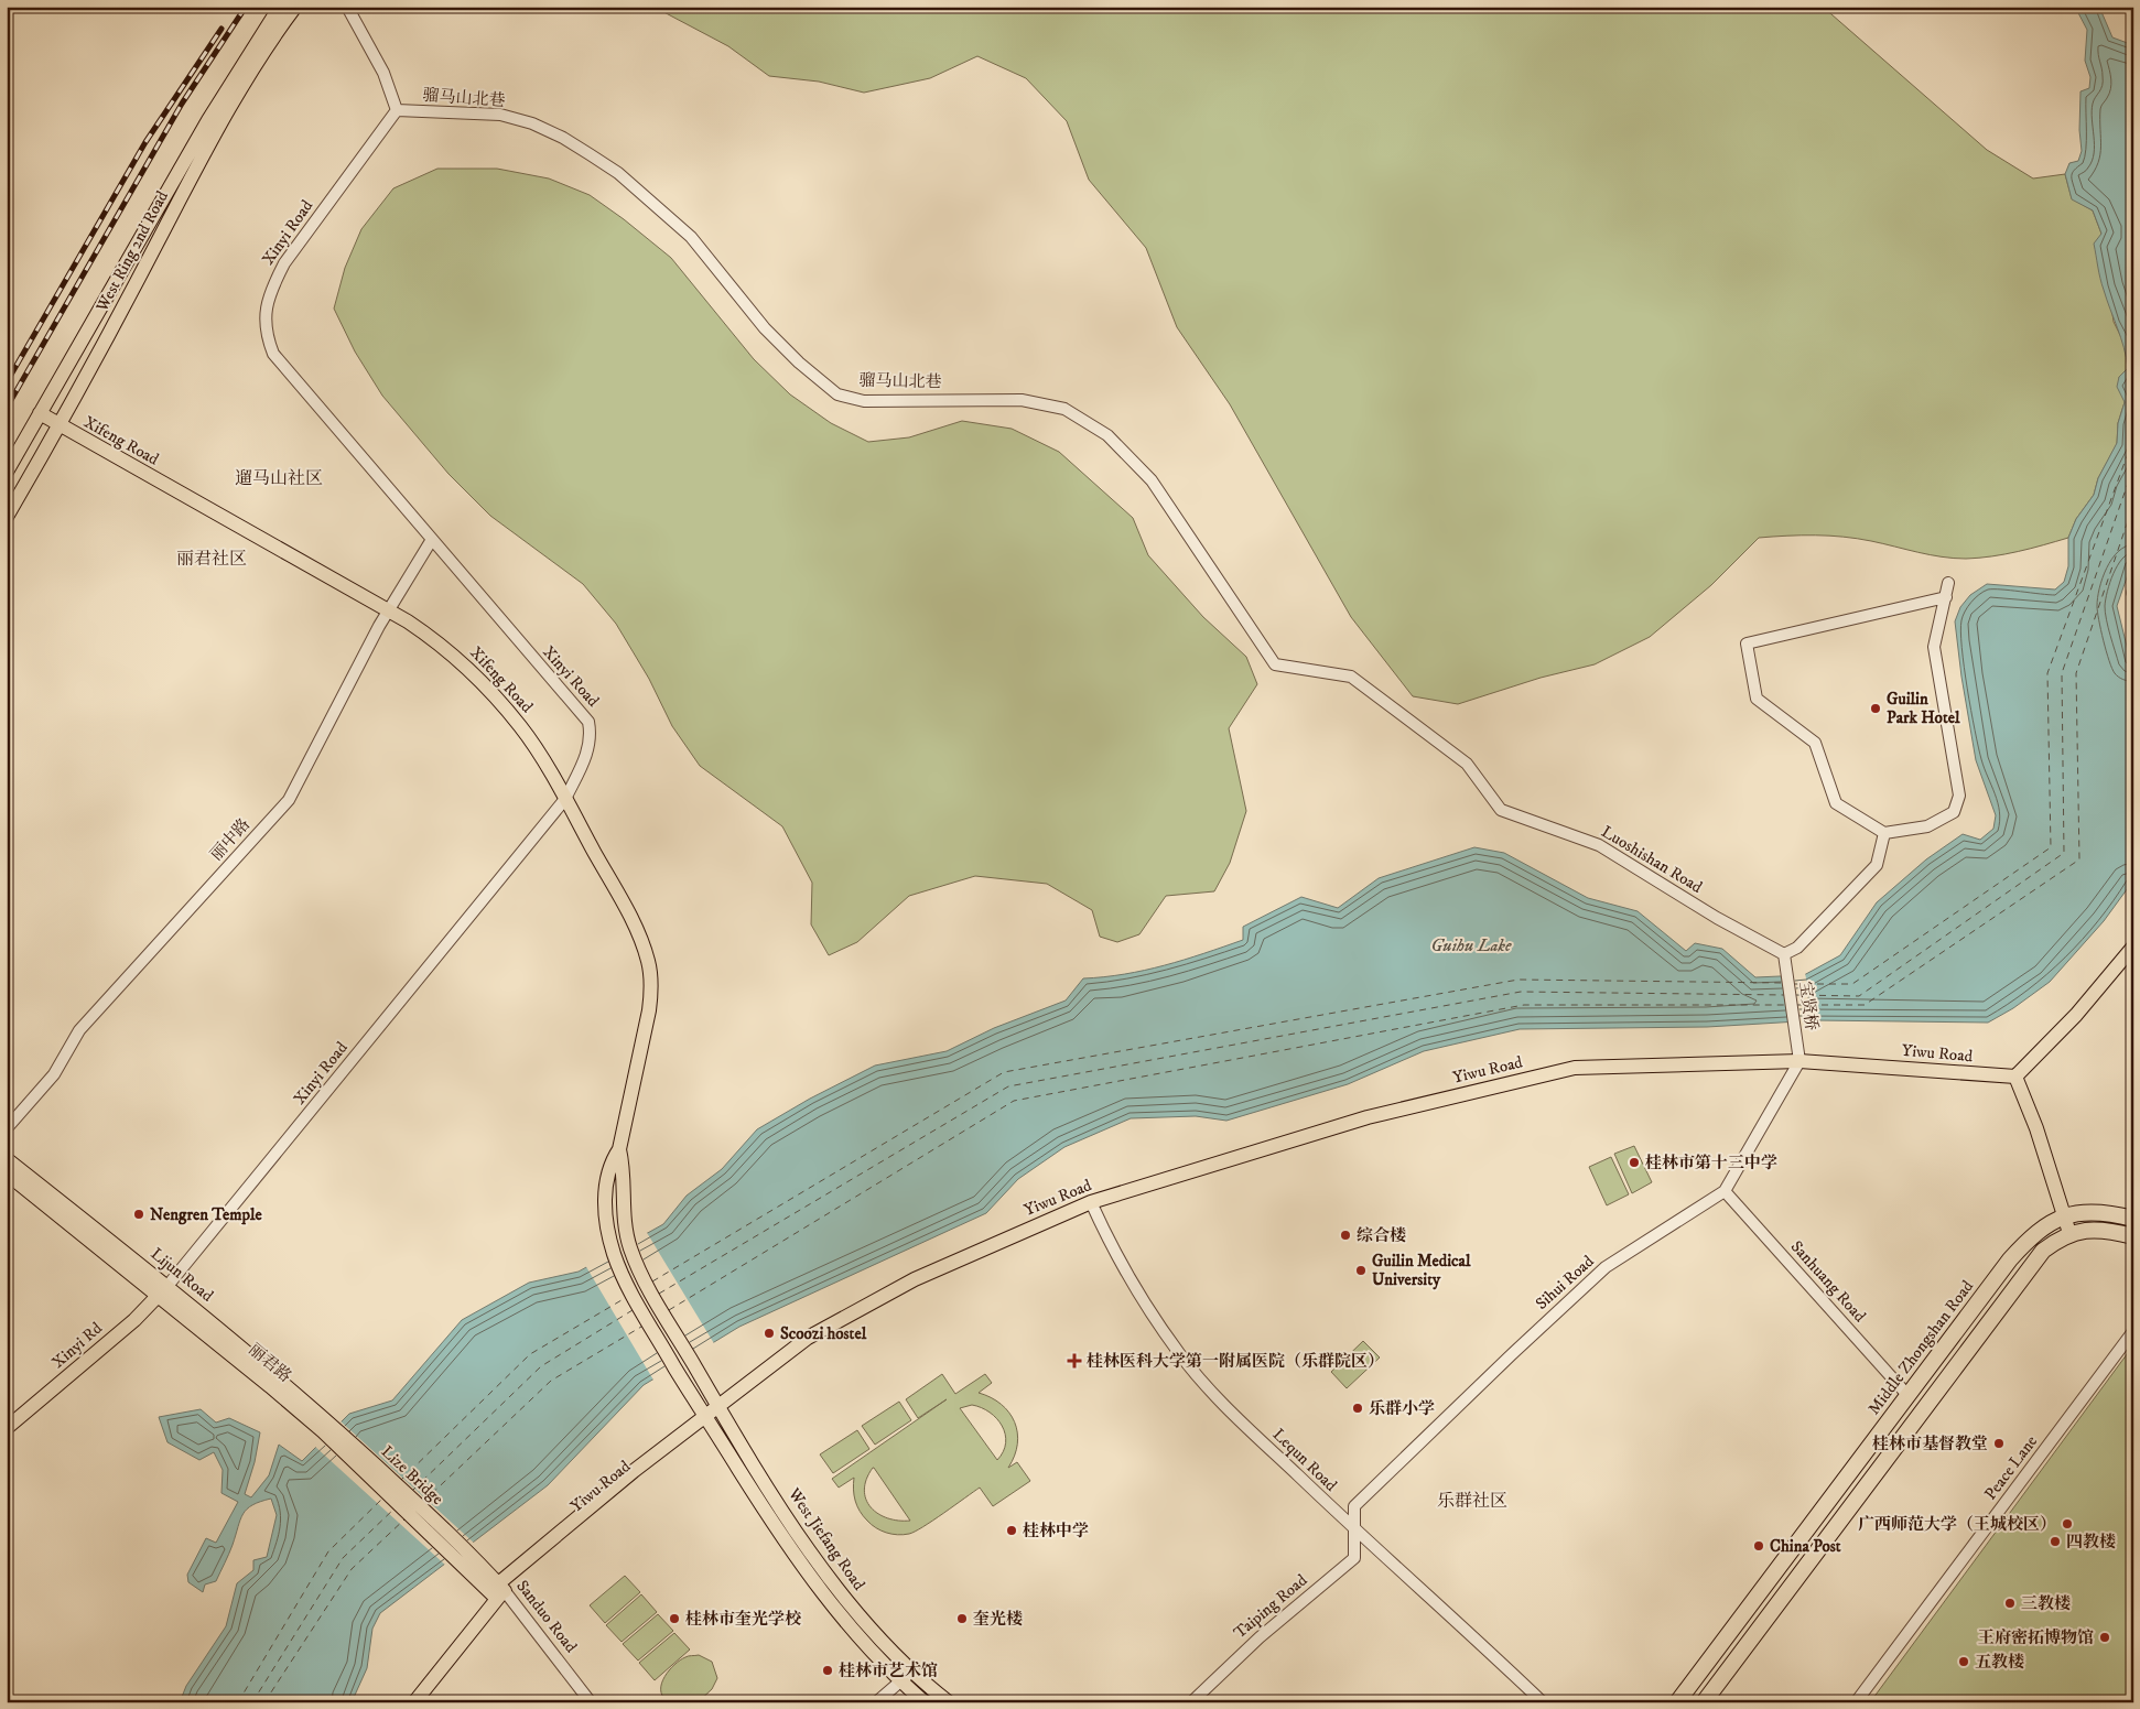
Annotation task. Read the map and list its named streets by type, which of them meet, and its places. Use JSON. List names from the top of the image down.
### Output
{
  "streets": {
    "highway": ["Middle Zhongshan Road"],
    "main road": [
      "West Ring 2nd Road",
      "Xifeng Road",
      "Yiwu Road",
      "Lijun Road",
      "Xinyi Rd",
      "Lize Bridge",
      "West Jiefang Road",
      "Sanduo Road"
    ],
    "street": [
      "骝马山北巷",
      "Xinyi Road",
      "丽中路",
      "Luoshishan Road",
      "宝贤桥",
      "Sanhuang Road",
      "Sihui Road",
      "Lequn Road",
      "Peace Lane",
      "Taiping Road"
    ]
  },
  "crossings": [
    ["骝马山北巷", "Xinyi Road"],
    ["骝马山北巷", "Luoshishan Road"],
    ["Xinyi Road", "Xifeng Road"],
    ["Xinyi Road", "丽中路"],
    ["Xinyi Road", "Lijun Road"],
    ["Xinyi Road", "Xinyi Rd"],
    ["West Ring 2nd Road", "Xifeng Road"],
    ["Xifeng Road", "丽中路"],
    ["Xifeng Road", "West Jiefang Road"],
    ["Luoshishan Road", "宝贤桥"],
    ["宝贤桥", "Yiwu Road"],
    ["宝贤桥", "Sihui Road"],
    ["Yiwu Road", "Sihui Road"],
    ["Yiwu Road", "Lequn Road"],
    ["Yiwu Road", "West Jiefang Road"],
    ["Yiwu Road", "Sanduo Road"],
    ["Lijun Road", "Xinyi Rd"],
    ["Lijun Road", "Lize Bridge"],
    ["Sanhuang Road", "Sihui Road"],
    ["Sanhuang Road", "Middle Zhongshan Road"],
    ["Sihui Road", "Lequn Road"],
    ["Sihui Road", "Taiping Road"],
    ["Lequn Road", "Taiping Road"],
    ["Lize Bridge", "Sanduo Road"]
  ],
  "districts": ["遛马山社区", "丽君社区", "乐群社区"],
  "water": ["Guihu Lake"],
  "places": {
    "other": [
      "Guilin Park Hotel",
      "桂林市第十三中学",
      "Nengren Temple",
      "综合楼",
      "Guilin Medical University",
      "Scoozi hostel",
      "乐群小学",
      "桂林市基督教堂",
      "广西师范大学（王城校区）",
      "桂林中学",
      "四教楼",
      "China Post",
      "三教楼",
      "桂林市奎光学校",
      "奎光楼",
      "王府密拓博物馆",
      "五教楼",
      "桂林市艺术馆"
    ],
    "health": ["桂林医科大学第一附属医院（乐群院区）"]
  }
}
